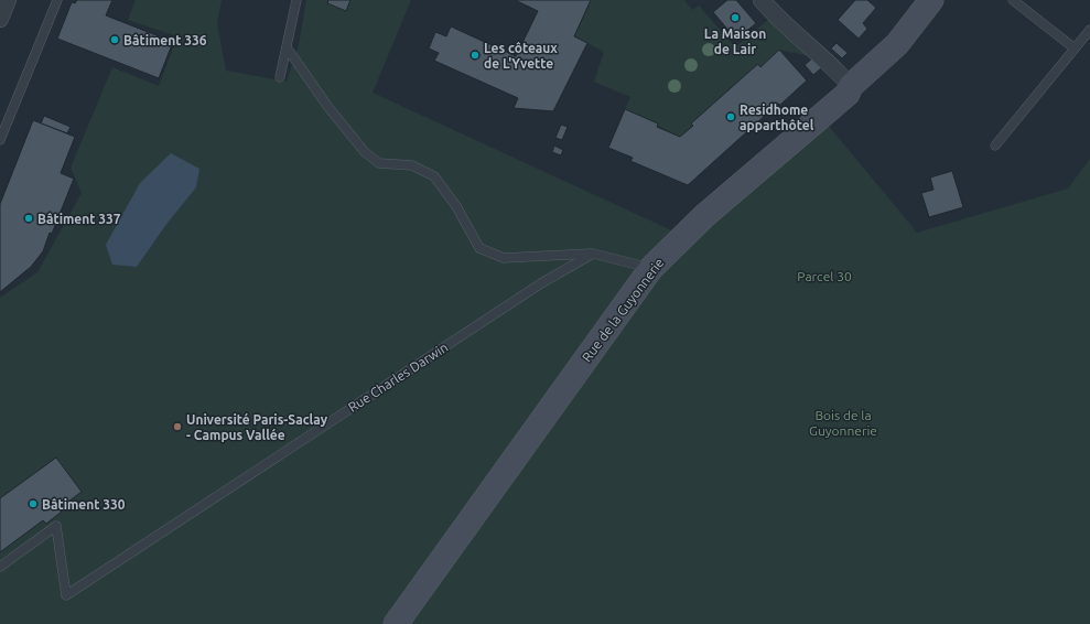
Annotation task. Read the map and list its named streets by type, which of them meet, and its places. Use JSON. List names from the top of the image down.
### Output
{
  "streets": {
    "street": ["Rue de la Guyonnerie"],
    "lane": ["Rue Charles Darwin"]
  },
  "parks": ["Parcel 30", "Bois de la Guyonnerie"],
  "places": [
    "La Maison de Lair",
    "Bâtiment 336",
    "Les côteaux de L'Yvette",
    "Residhome apparthôtel",
    "Bâtiment 337",
    "Université Paris-Saclay - Campus Vallée",
    "Bâtiment 330"
  ]
}
